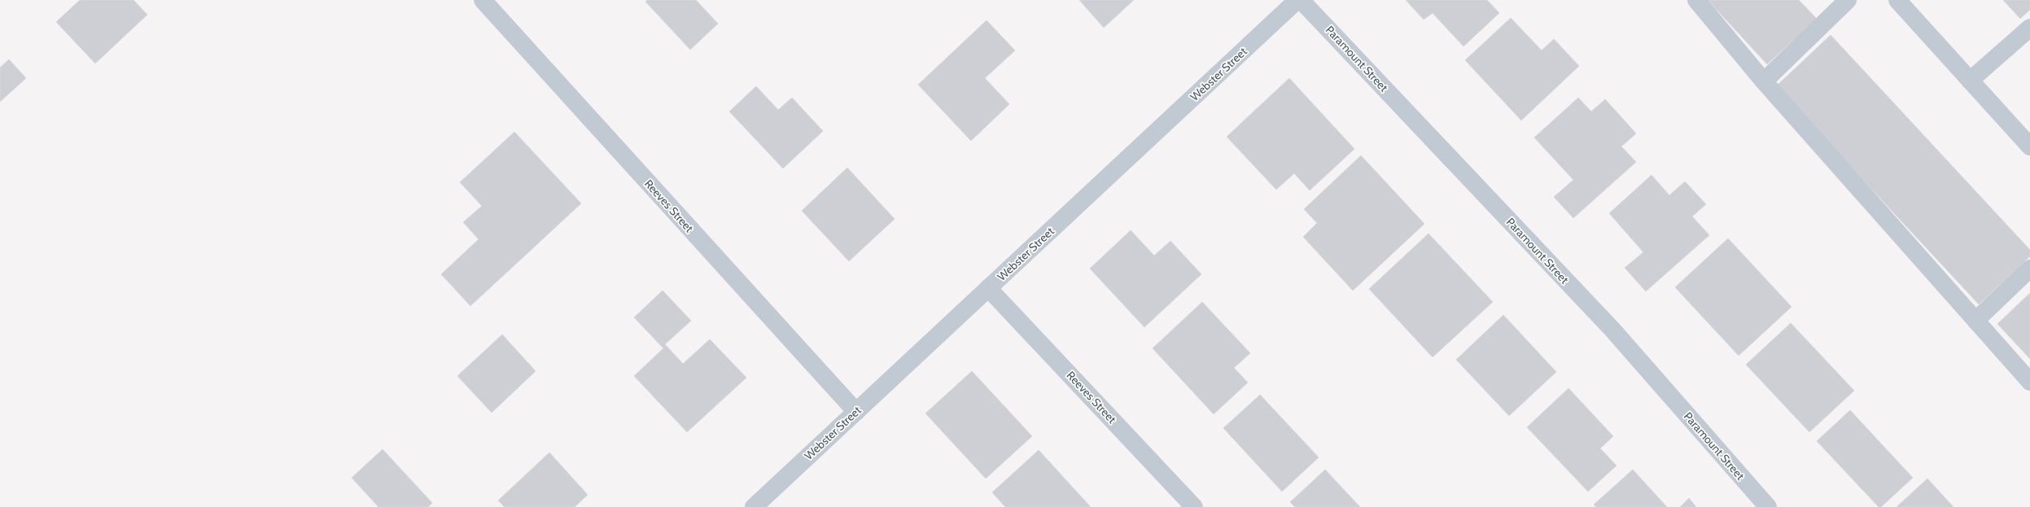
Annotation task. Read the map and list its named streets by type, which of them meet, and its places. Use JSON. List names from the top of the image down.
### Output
{
  "streets": {
    "street": ["Paramount Street", "Webster Street", "Reeves Street"]
  },
  "crossings": [
    ["Webster Street", "Reeves Street"]
  ]
}
